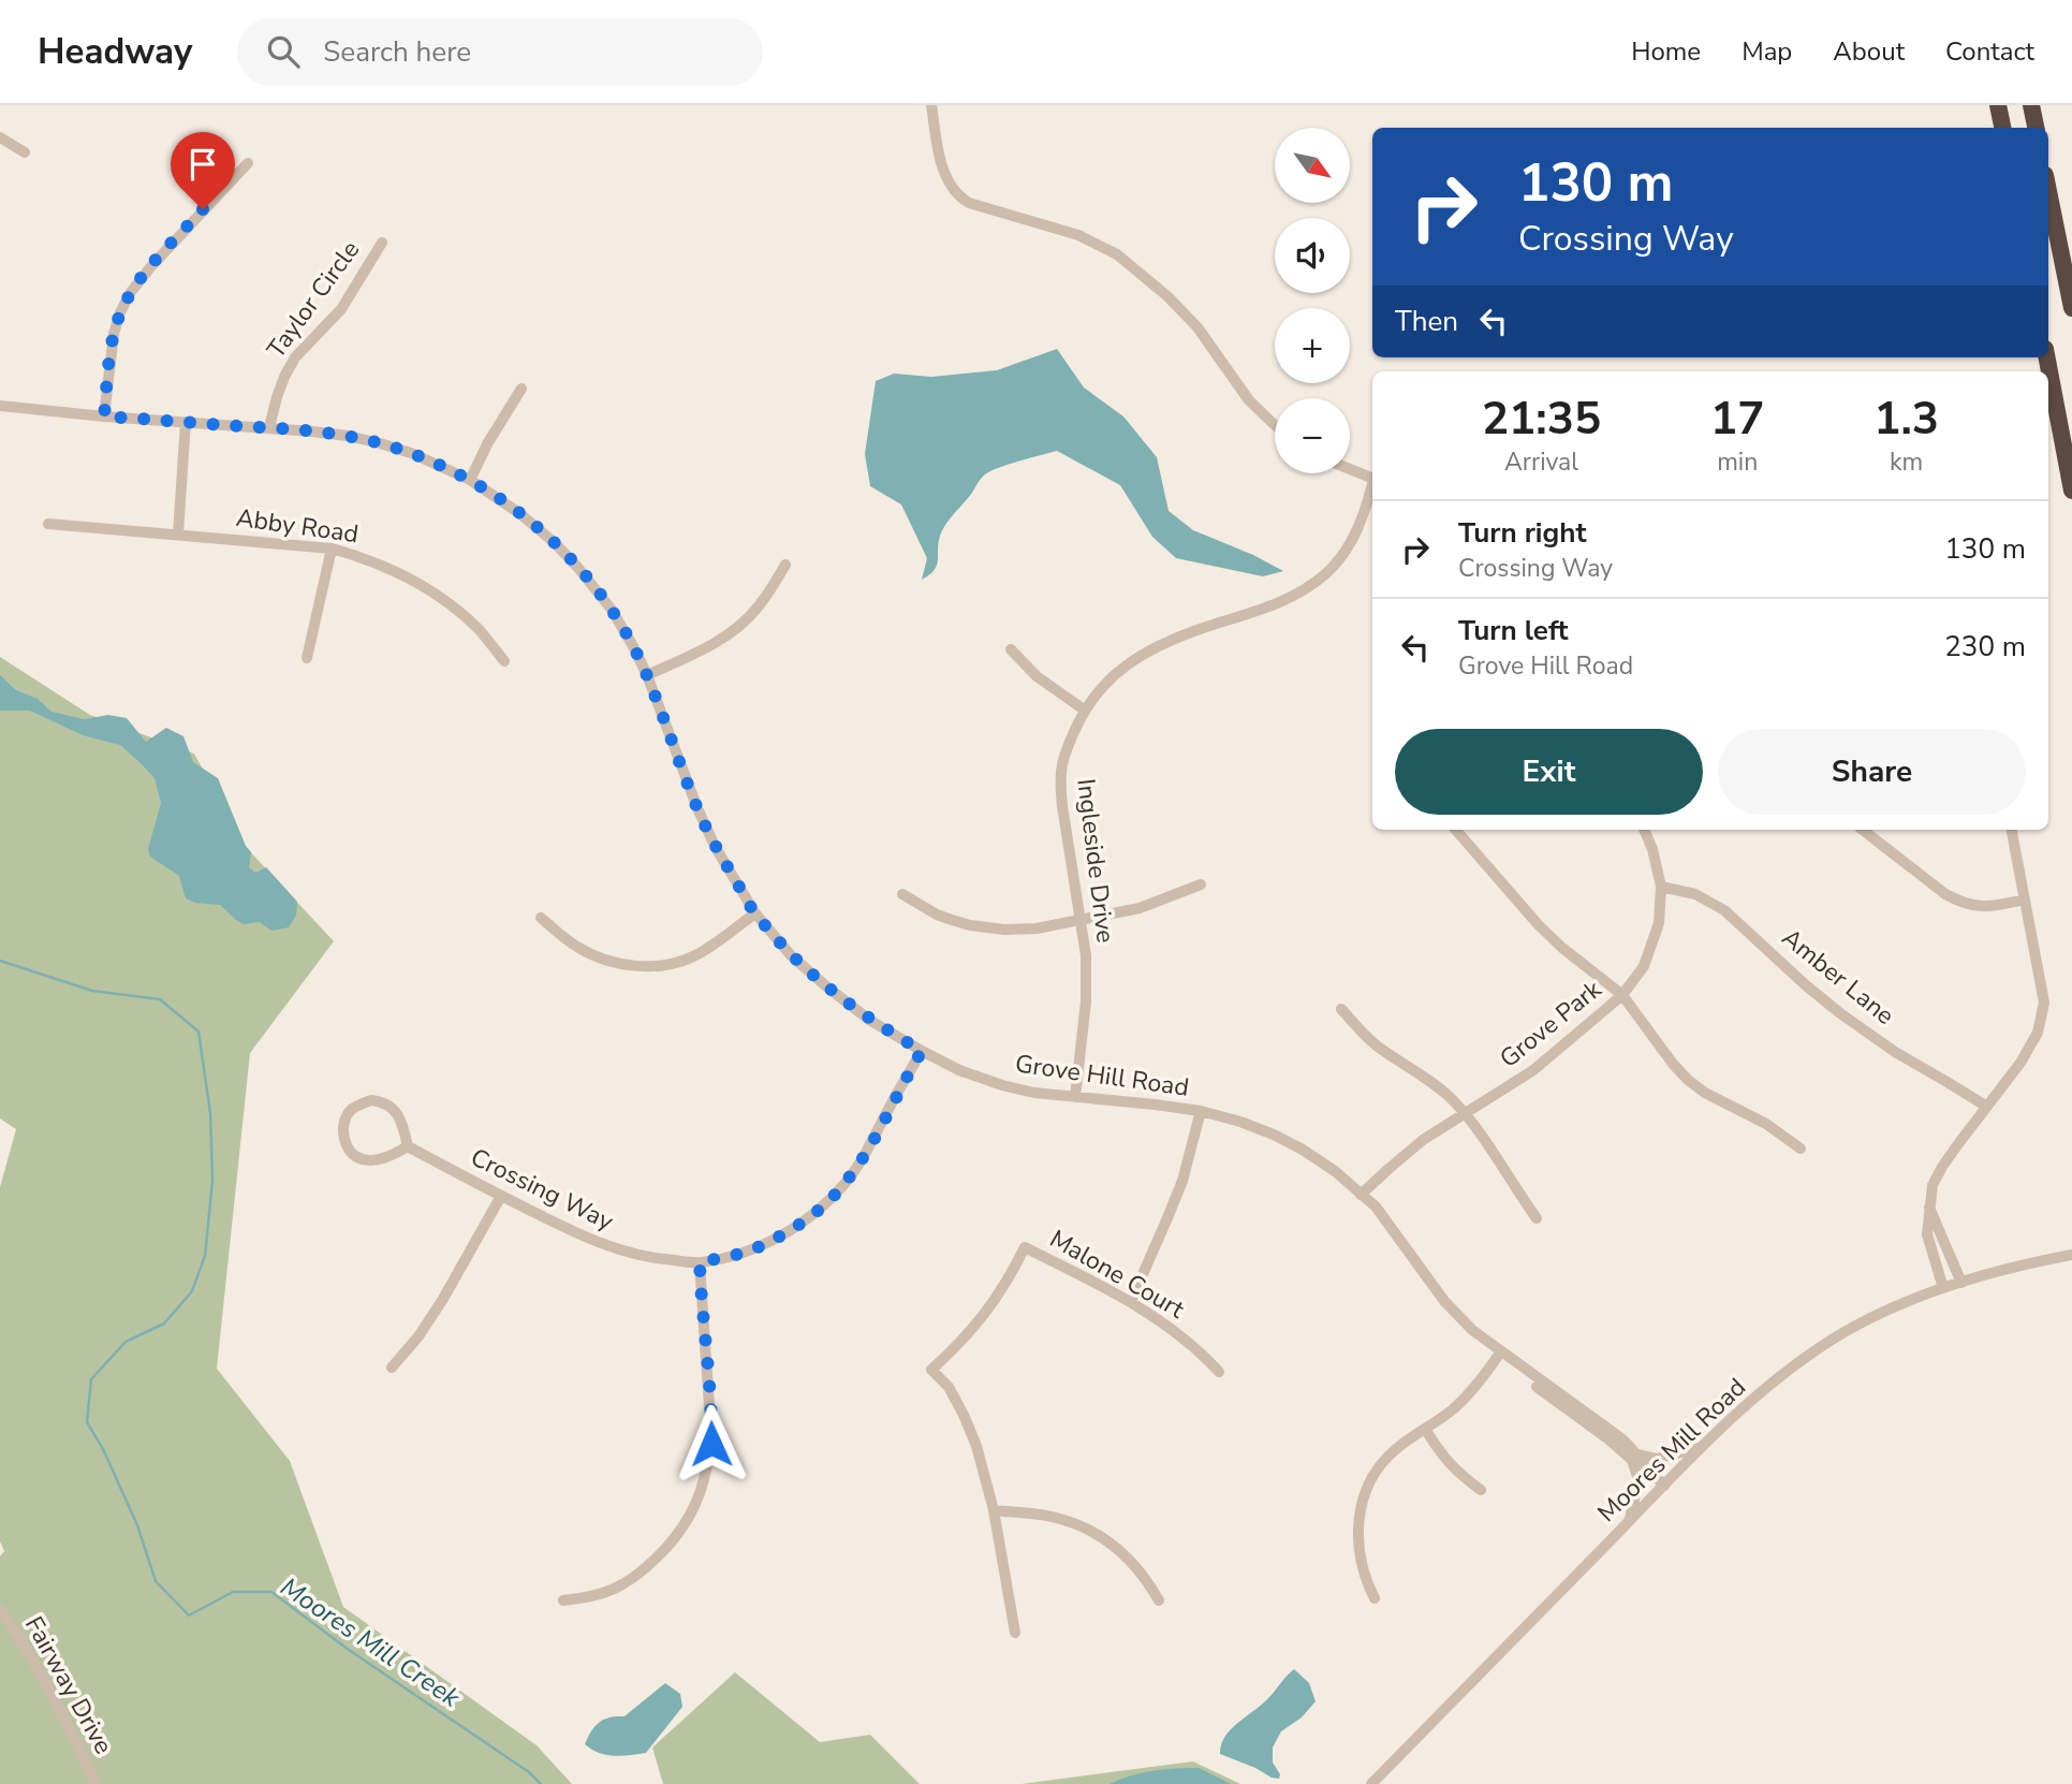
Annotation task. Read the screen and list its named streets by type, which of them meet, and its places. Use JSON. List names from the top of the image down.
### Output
{
  "streets": {
    "street": [
      "Taylor Circle",
      "Abby Road",
      "Ingleside Drive",
      "Amber Lane",
      "Grove Park",
      "Grove Hill Road",
      "Crossing Way",
      "Malone Court",
      "Moores Mill Road",
      "Fairway Drive"
    ]
  },
  "crossings": [
    ["Taylor Circle", "Grove Hill Road"],
    ["Ingleside Drive", "Grove Hill Road"],
    ["Amber Lane", "Grove Park"],
    ["Grove Park", "Grove Hill Road"],
    ["Grove Hill Road", "Crossing Way"],
    ["Grove Hill Road", "Moores Mill Road"]
  ],
  "water": ["Moores Mill Creek"],
  "north": "bottom right",
  "page": {
    "header": "Headway",
    "search": "Search here",
    "nav": [
      "Home",
      "Map",
      "About",
      "Contact"
    ],
    "map_buttons": ["+", "−"],
    "turn": ["130 m", "Crossing Way"],
    "then": "Then",
    "eta": [
      "21:35",
      "Arrival",
      "17",
      "min",
      "1.3",
      "km"
    ],
    "list": [
      {
        "name": "Turn right",
        "note": "Crossing Way",
        "value": "130 m"
      },
      {
        "name": "Turn left",
        "note": "Grove Hill Road",
        "value": "230 m"
      }
    ],
    "buttons": ["Exit", "Share"]
  }
}
